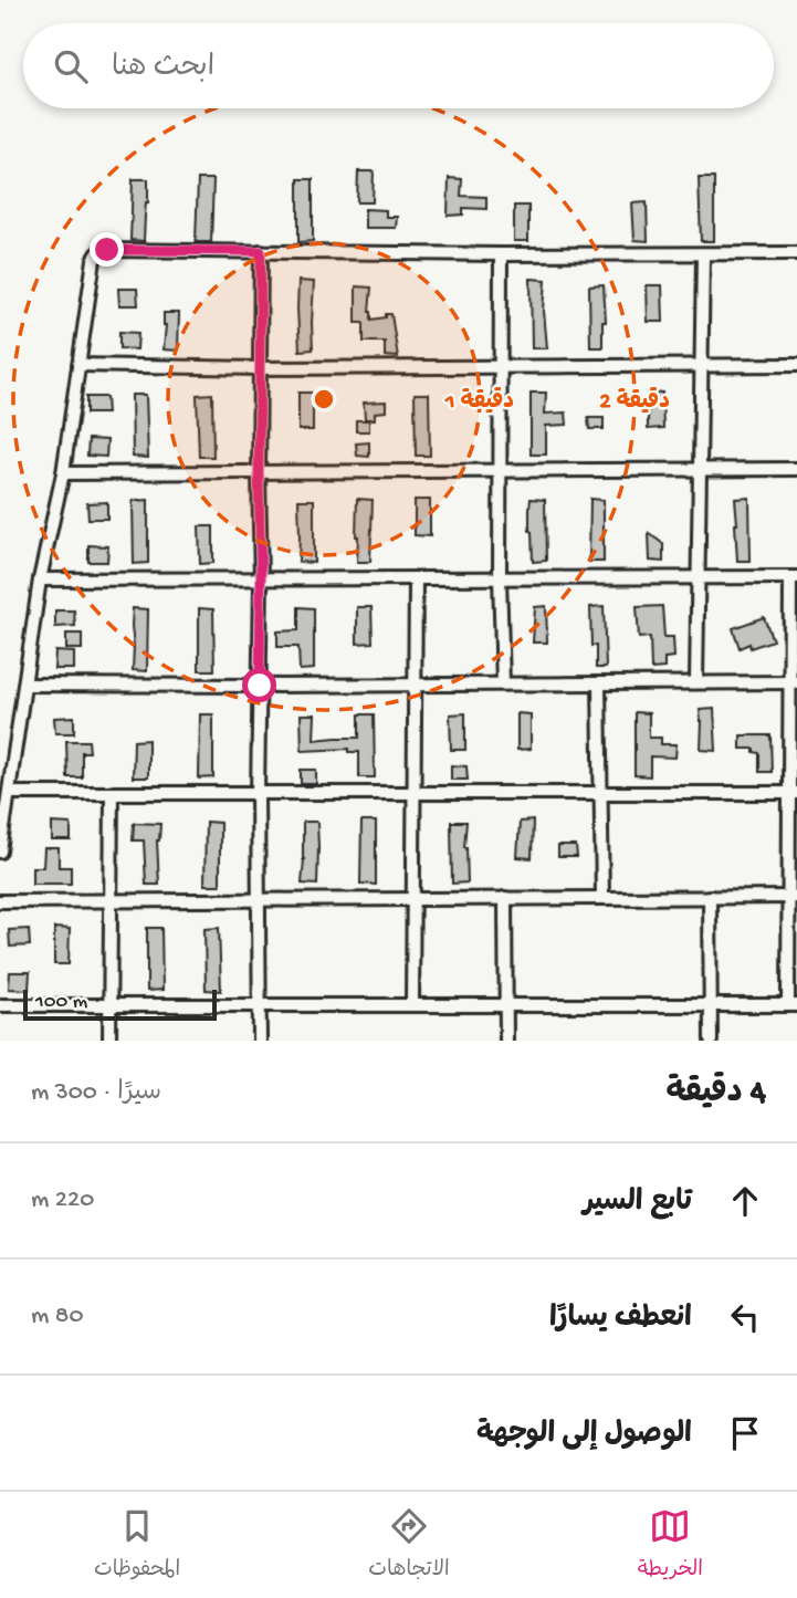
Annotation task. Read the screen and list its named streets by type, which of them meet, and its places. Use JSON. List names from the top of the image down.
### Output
{
  "scale_bar": "100 m",
  "page": {
    "search": "ابحث هنا",
    "scale": "100 m",
    "heading": ["4 دقيقة", "سيرًا · 300 m"],
    "list": [
      ["تابع السير", "220 m"],
      ["انعطف يسارًا", "80 m"],
      "الوصول إلى الوجهة"
    ],
    "nav": ["الخريطة", "الاتجاهات", "المحفوظات"]
  },
  "rings": ["1 دقيقة", "2 دقيقة"]
}
